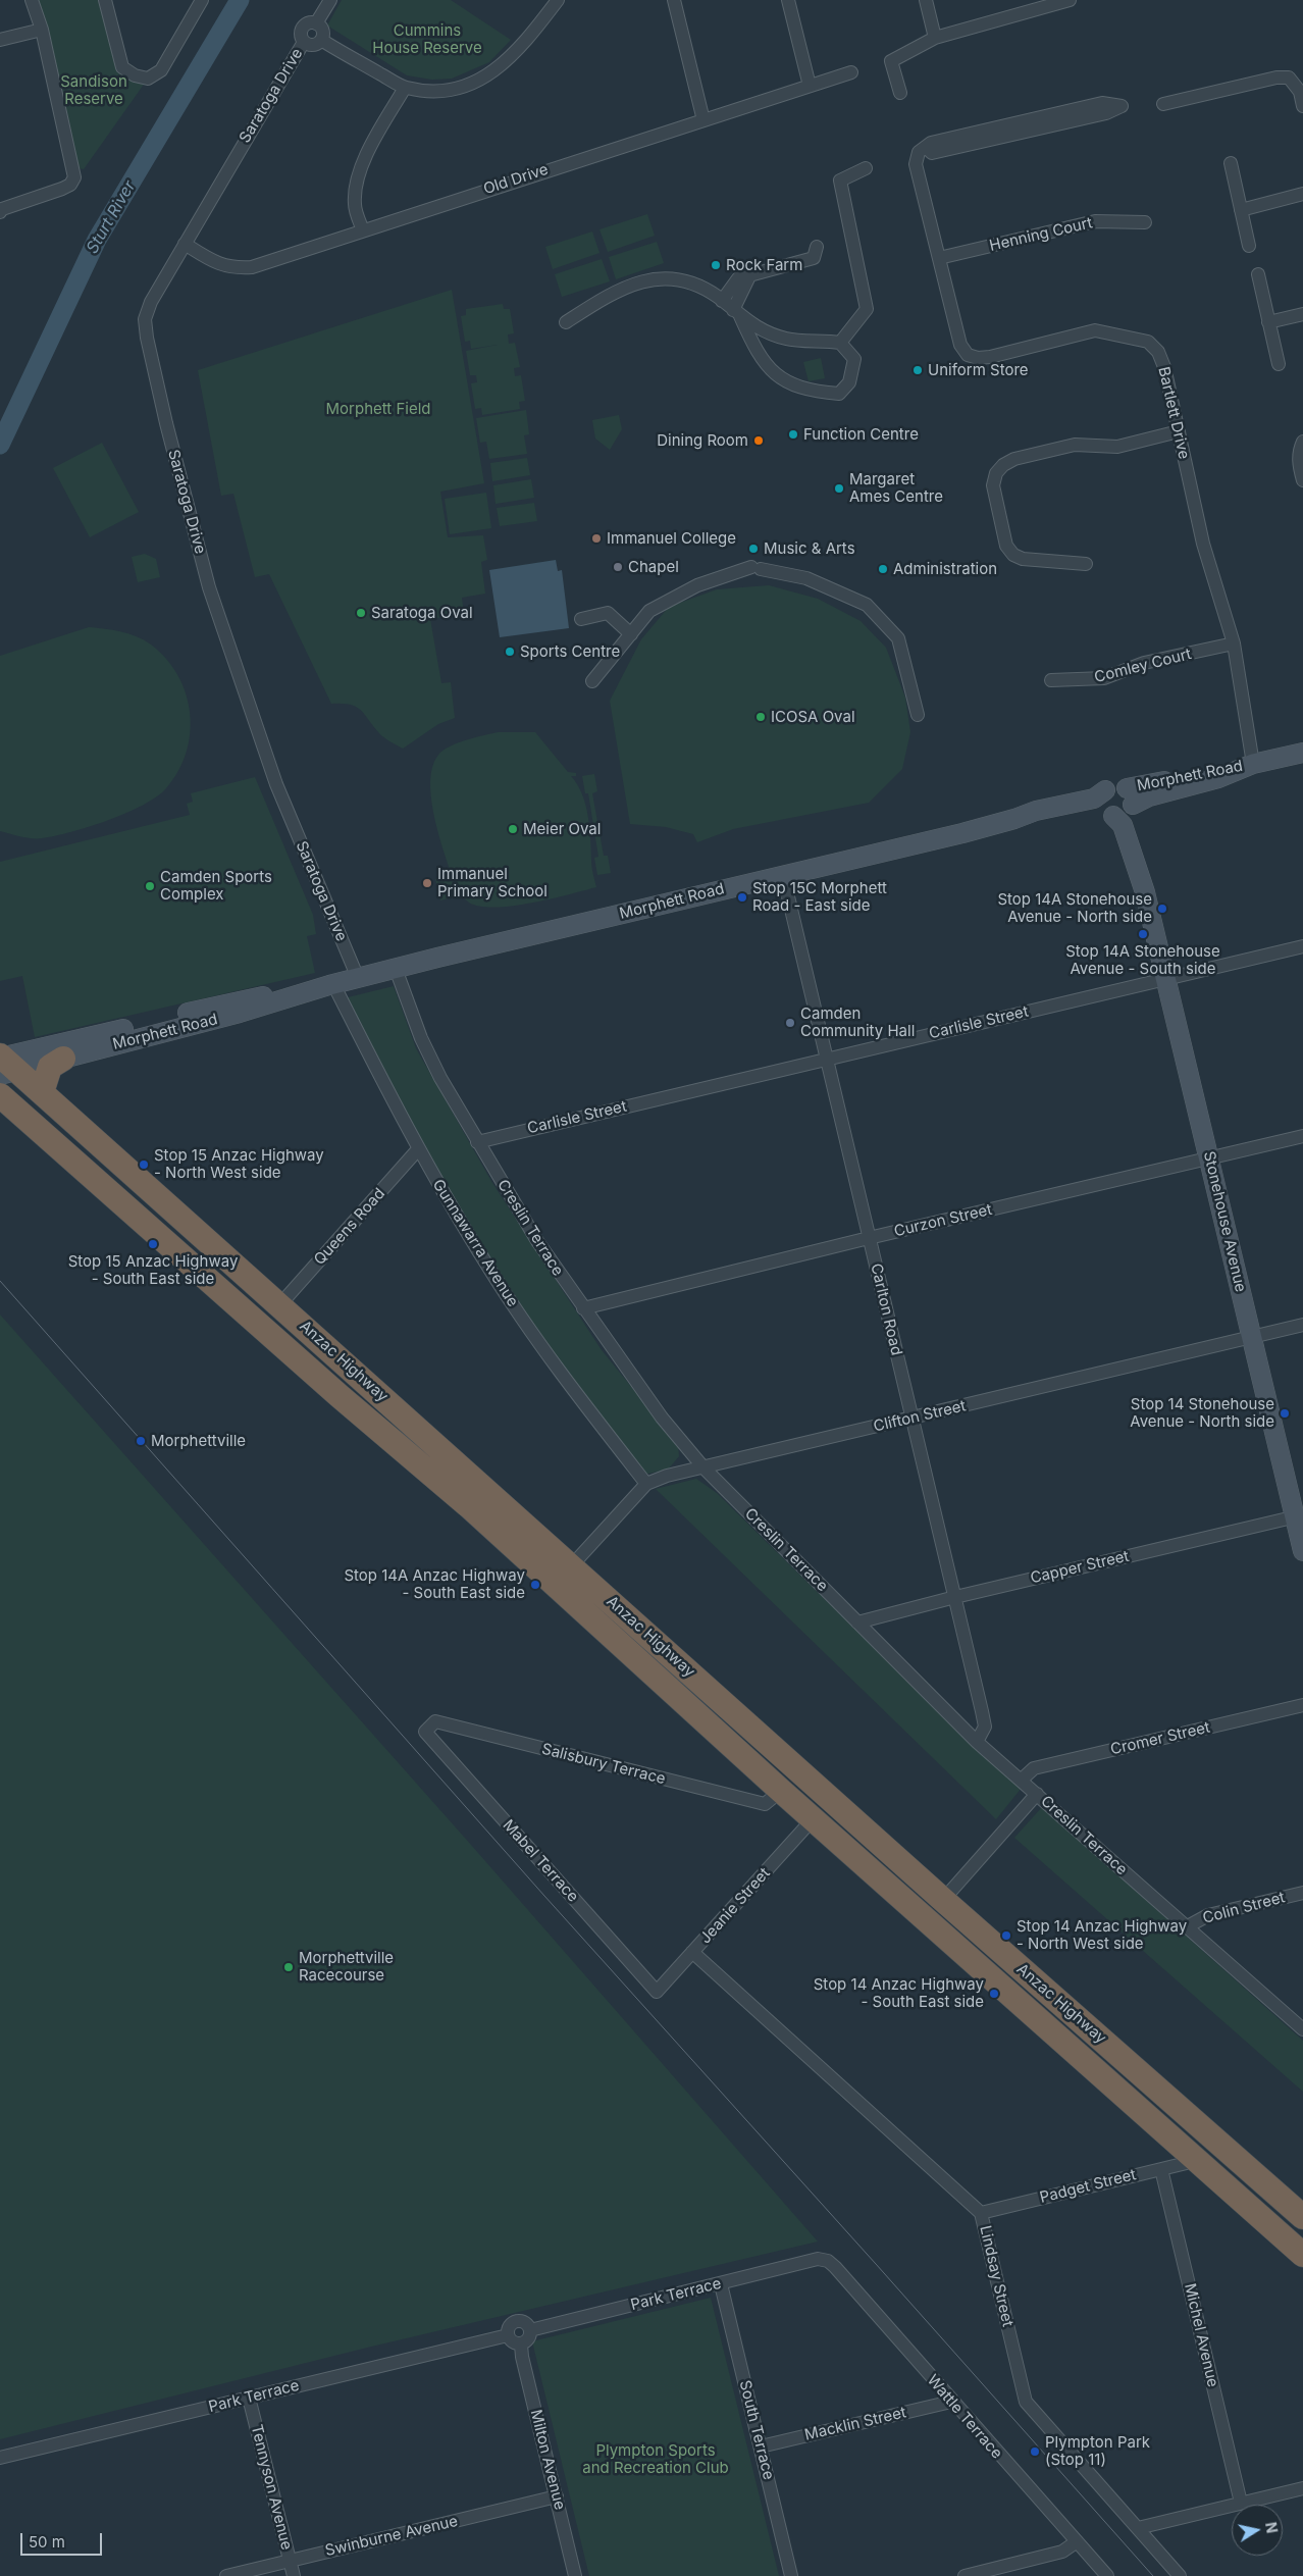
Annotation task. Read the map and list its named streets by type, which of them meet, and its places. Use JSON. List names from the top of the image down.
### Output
{
  "streets": {
    "highway": ["Anzac Highway"],
    "street": [
      "Saratoga Drive",
      "Old Drive",
      "Henning Court",
      "Bartlett Drive",
      "Comley Court",
      "Morphett Road",
      "Carlisle Street",
      "Curzon Street",
      "Stonehouse Avenue",
      "Queens Road",
      "Creslin Terrace",
      "Gunnawarra Avenue",
      "Carlton Road",
      "Clifton Street",
      "Capper Street",
      "Cromer Street",
      "Salisbury Terrace",
      "Mabel Terrace",
      "Jeanie Street",
      "Colin Street",
      "Padget Street",
      "Lindsay Street",
      "Park Terrace",
      "Michel Avenue",
      "Wattle Terrace",
      "Macklin Street",
      "South Terrace",
      "Milton Avenue",
      "Tennyson Avenue",
      "Swinburne Avenue"
    ]
  },
  "crossings": [
    ["Saratoga Drive", "Old Drive"],
    ["Saratoga Drive", "Morphett Road"],
    ["Henning Court", "Bartlett Drive"],
    ["Bartlett Drive", "Comley Court"],
    ["Bartlett Drive", "Morphett Road"],
    ["Morphett Road", "Stonehouse Avenue"],
    ["Morphett Road", "Creslin Terrace"],
    ["Morphett Road", "Gunnawarra Avenue"],
    ["Morphett Road", "Carlton Road"],
    ["Morphett Road", "Anzac Highway"],
    ["Carlisle Street", "Stonehouse Avenue"],
    ["Carlisle Street", "Creslin Terrace"],
    ["Carlisle Street", "Carlton Road"],
    ["Curzon Street", "Stonehouse Avenue"],
    ["Curzon Street", "Creslin Terrace"],
    ["Curzon Street", "Carlton Road"],
    ["Stonehouse Avenue", "Clifton Street"],
    ["Stonehouse Avenue", "Capper Street"],
    ["Queens Road", "Gunnawarra Avenue"],
    ["Queens Road", "Anzac Highway"],
    ["Creslin Terrace", "Carlton Road"],
    ["Creslin Terrace", "Clifton Street"],
    ["Creslin Terrace", "Capper Street"],
    ["Creslin Terrace", "Cromer Street"],
    ["Creslin Terrace", "Colin Street"],
    ["Gunnawarra Avenue", "Clifton Street"],
    ["Carlton Road", "Clifton Street"],
    ["Carlton Road", "Capper Street"],
    ["Anzac Highway", "Salisbury Terrace"],
    ["Anzac Highway", "Jeanie Street"],
    ["Anzac Highway", "Padget Street"],
    ["Salisbury Terrace", "Mabel Terrace"],
    ["Mabel Terrace", "Jeanie Street"],
    ["Jeanie Street", "Lindsay Street"],
    ["Padget Street", "Lindsay Street"],
    ["Padget Street", "Michel Avenue"],
    ["Park Terrace", "Wattle Terrace"],
    ["Park Terrace", "South Terrace"],
    ["Park Terrace", "Milton Avenue"],
    ["Park Terrace", "Tennyson Avenue"],
    ["Wattle Terrace", "Macklin Street"],
    ["Macklin Street", "South Terrace"],
    ["Milton Avenue", "Swinburne Avenue"],
    ["Tennyson Avenue", "Swinburne Avenue"]
  ],
  "water": ["Sturt River"],
  "parks": [
    "Cummins House Reserve",
    "Sandison Reserve",
    "Morphett Field",
    "Plympton Sports and Recreation Club"
  ],
  "places": [
    "Rock Farm",
    "Uniform Store",
    "Function Centre",
    "Dining Room",
    "Margaret Ames Centre",
    "Immanuel College",
    "Music & Arts",
    "Chapel",
    "Administration",
    "Saratoga Oval",
    "Sports Centre",
    "ICOSA Oval",
    "Meier Oval",
    "Immanuel Primary School",
    "Camden Sports Complex",
    "Stop 15C Morphett Road - East side",
    "Stop 14A Stonehouse Avenue - North side",
    "Stop 14A Stonehouse Avenue - South side",
    "Camden Community Hall",
    "Stop 15 Anzac Highway - North West side",
    "Stop 15 Anzac Highway - South East side",
    "Stop 14 Stonehouse Avenue - North side",
    "Morphettville",
    "Stop 14A Anzac Highway - South East side",
    "Stop 14 Anzac Highway - North West side",
    "Morphettville Racecourse",
    "Stop 14 Anzac Highway - South East side",
    "Plympton Park (Stop 11)"
  ],
  "scale_bar": "50 m",
  "north": "right"
}
